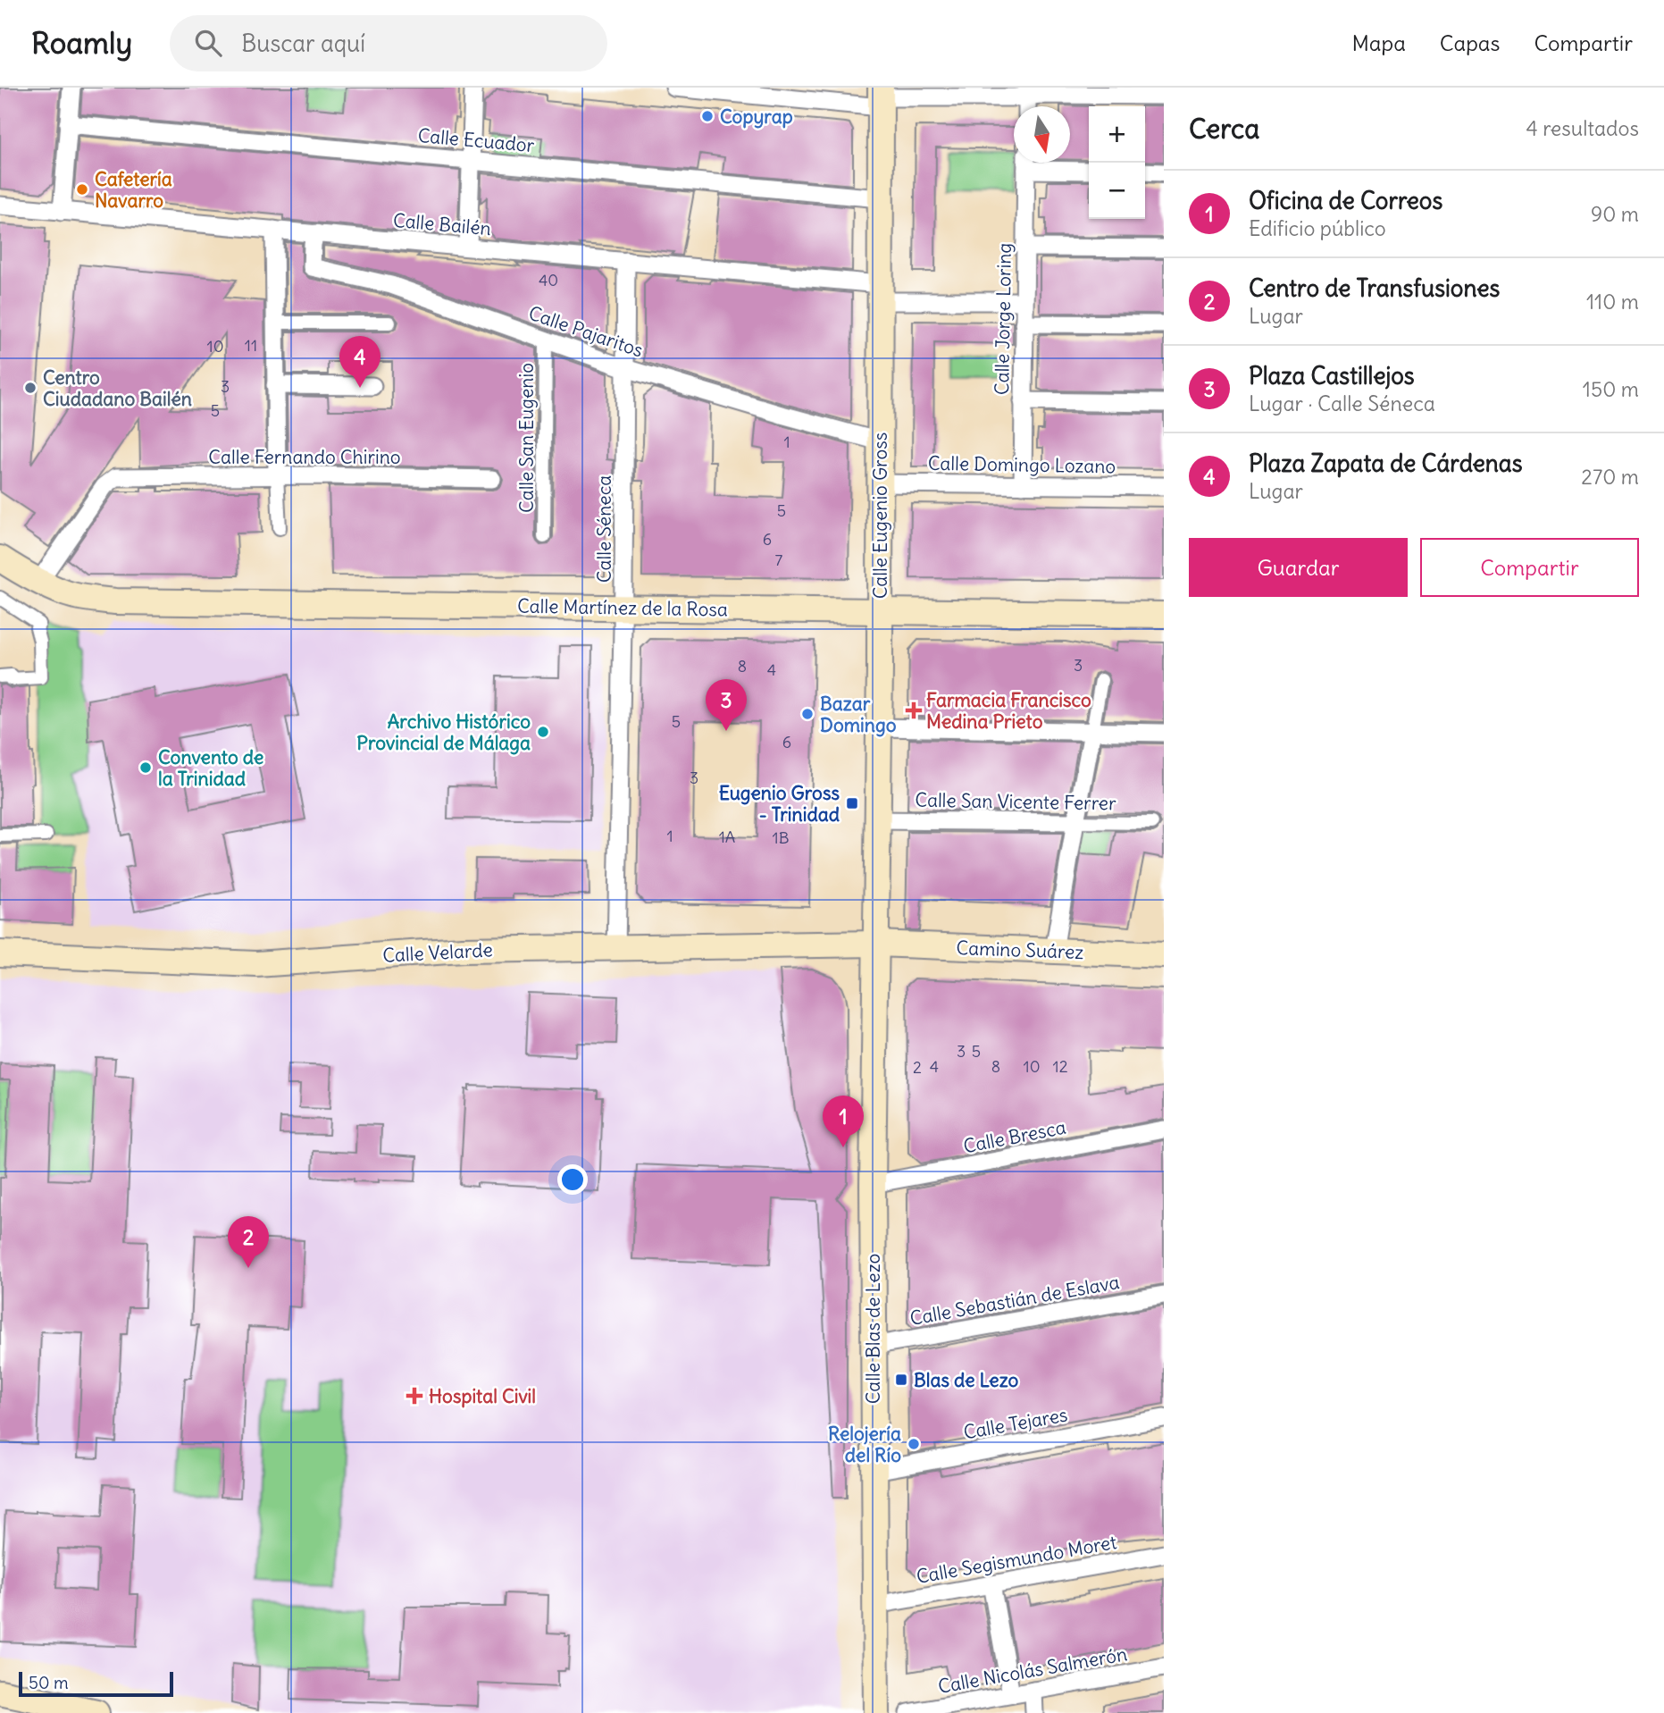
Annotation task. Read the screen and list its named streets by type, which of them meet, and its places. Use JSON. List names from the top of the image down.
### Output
{
  "streets": {
    "main road": [
      "Calle Eugenio Gross",
      "Calle Martínez de la Rosa",
      "Camino Suárez",
      "Calle Velarde",
      "Calle Blas de Lezo"
    ],
    "street": [
      "Calle Ecuador",
      "Calle Bailén",
      "Calle Jorge Loring",
      "Calle Pajaritos",
      "Calle San Eugenio",
      "Calle Fernando Chirino",
      "Calle Domingo Lozano",
      "Calle Séneca",
      "Calle San Vicente Ferrer",
      "Calle Bresca",
      "Calle Sebastián de Eslava",
      "Calle Tejares",
      "Calle Segismundo Moret",
      "Calle Nicolás Salmerón"
    ]
  },
  "crossings": [
    ["Calle Ecuador", "Calle Eugenio Gross"],
    ["Calle Bailén", "Calle Jorge Loring"],
    ["Calle Bailén", "Calle Pajaritos"],
    ["Calle Bailén", "Calle Eugenio Gross"],
    ["Calle Bailén", "Calle Séneca"],
    ["Calle Jorge Loring", "Calle Domingo Lozano"],
    ["Calle Pajaritos", "Calle San Eugenio"],
    ["Calle Pajaritos", "Calle Eugenio Gross"],
    ["Calle Pajaritos", "Calle Séneca"],
    ["Calle Fernando Chirino", "Calle Martínez de la Rosa"],
    ["Calle Domingo Lozano", "Calle Eugenio Gross"],
    ["Calle Eugenio Gross", "Calle Martínez de la Rosa"],
    ["Calle Eugenio Gross", "Calle San Vicente Ferrer"],
    ["Calle Eugenio Gross", "Camino Suárez"],
    ["Calle Eugenio Gross", "Calle Velarde"],
    ["Calle Eugenio Gross", "Calle Blas de Lezo"],
    ["Calle Séneca", "Calle Martínez de la Rosa"],
    ["Calle Séneca", "Calle Velarde"],
    ["Camino Suárez", "Calle Velarde"],
    ["Camino Suárez", "Calle Blas de Lezo"],
    ["Calle Velarde", "Calle Blas de Lezo"],
    ["Calle Bresca", "Calle Blas de Lezo"],
    ["Calle Sebastián de Eslava", "Calle Blas de Lezo"],
    ["Calle Blas de Lezo", "Calle Tejares"],
    ["Calle Blas de Lezo", "Calle Segismundo Moret"]
  ],
  "places": {
    "other": [
      "Copyrap",
      "Cafetería Navarro",
      "Centro Ciudadano Bailén",
      "Bazar Domingo",
      "Archivo Histórico Provincial de Málaga",
      "Convento de la Trinidad",
      "Relojería del Río"
    ],
    "health": ["Farmacia Francisco Medina Prieto", "Hospital Civil"],
    "transit": ["Eugenio Gross - Trinidad", "Blas de Lezo"]
  },
  "house_numbers": [
    "40",
    "11",
    "10",
    "3",
    "5",
    "1",
    "5",
    "6",
    "7",
    "3",
    "8",
    "4",
    "5",
    "6",
    "3",
    "1",
    "1A",
    "1B",
    "3",
    "5",
    "4",
    "8",
    "10",
    "12",
    "2"
  ],
  "scale_bar": "50 m",
  "north": "bottom",
  "page": {
    "header": "Roamly",
    "search": "Buscar aquí",
    "nav": ["Mapa", "Capas", "Compartir"],
    "heading": ["Cerca", "4 resultados"],
    "map_buttons": ["+", "−"],
    "list": [
      {
        "mark": "1",
        "name": "Oficina de Correos",
        "note": "Edificio público",
        "value": "90 m"
      },
      {
        "mark": "2",
        "name": "Centro de Transfusiones",
        "note": "Lugar",
        "value": "110 m"
      },
      {
        "mark": "3",
        "name": "Plaza Castillejos",
        "note": "Lugar · Calle Séneca",
        "value": "150 m"
      },
      {
        "mark": "4",
        "name": "Plaza Zapata de Cárdenas",
        "note": "Lugar",
        "value": "270 m"
      }
    ],
    "pins": [
      "4",
      "3",
      "1",
      "2"
    ],
    "buttons": ["Guardar", "Compartir"],
    "scale": "50 m"
  }
}
